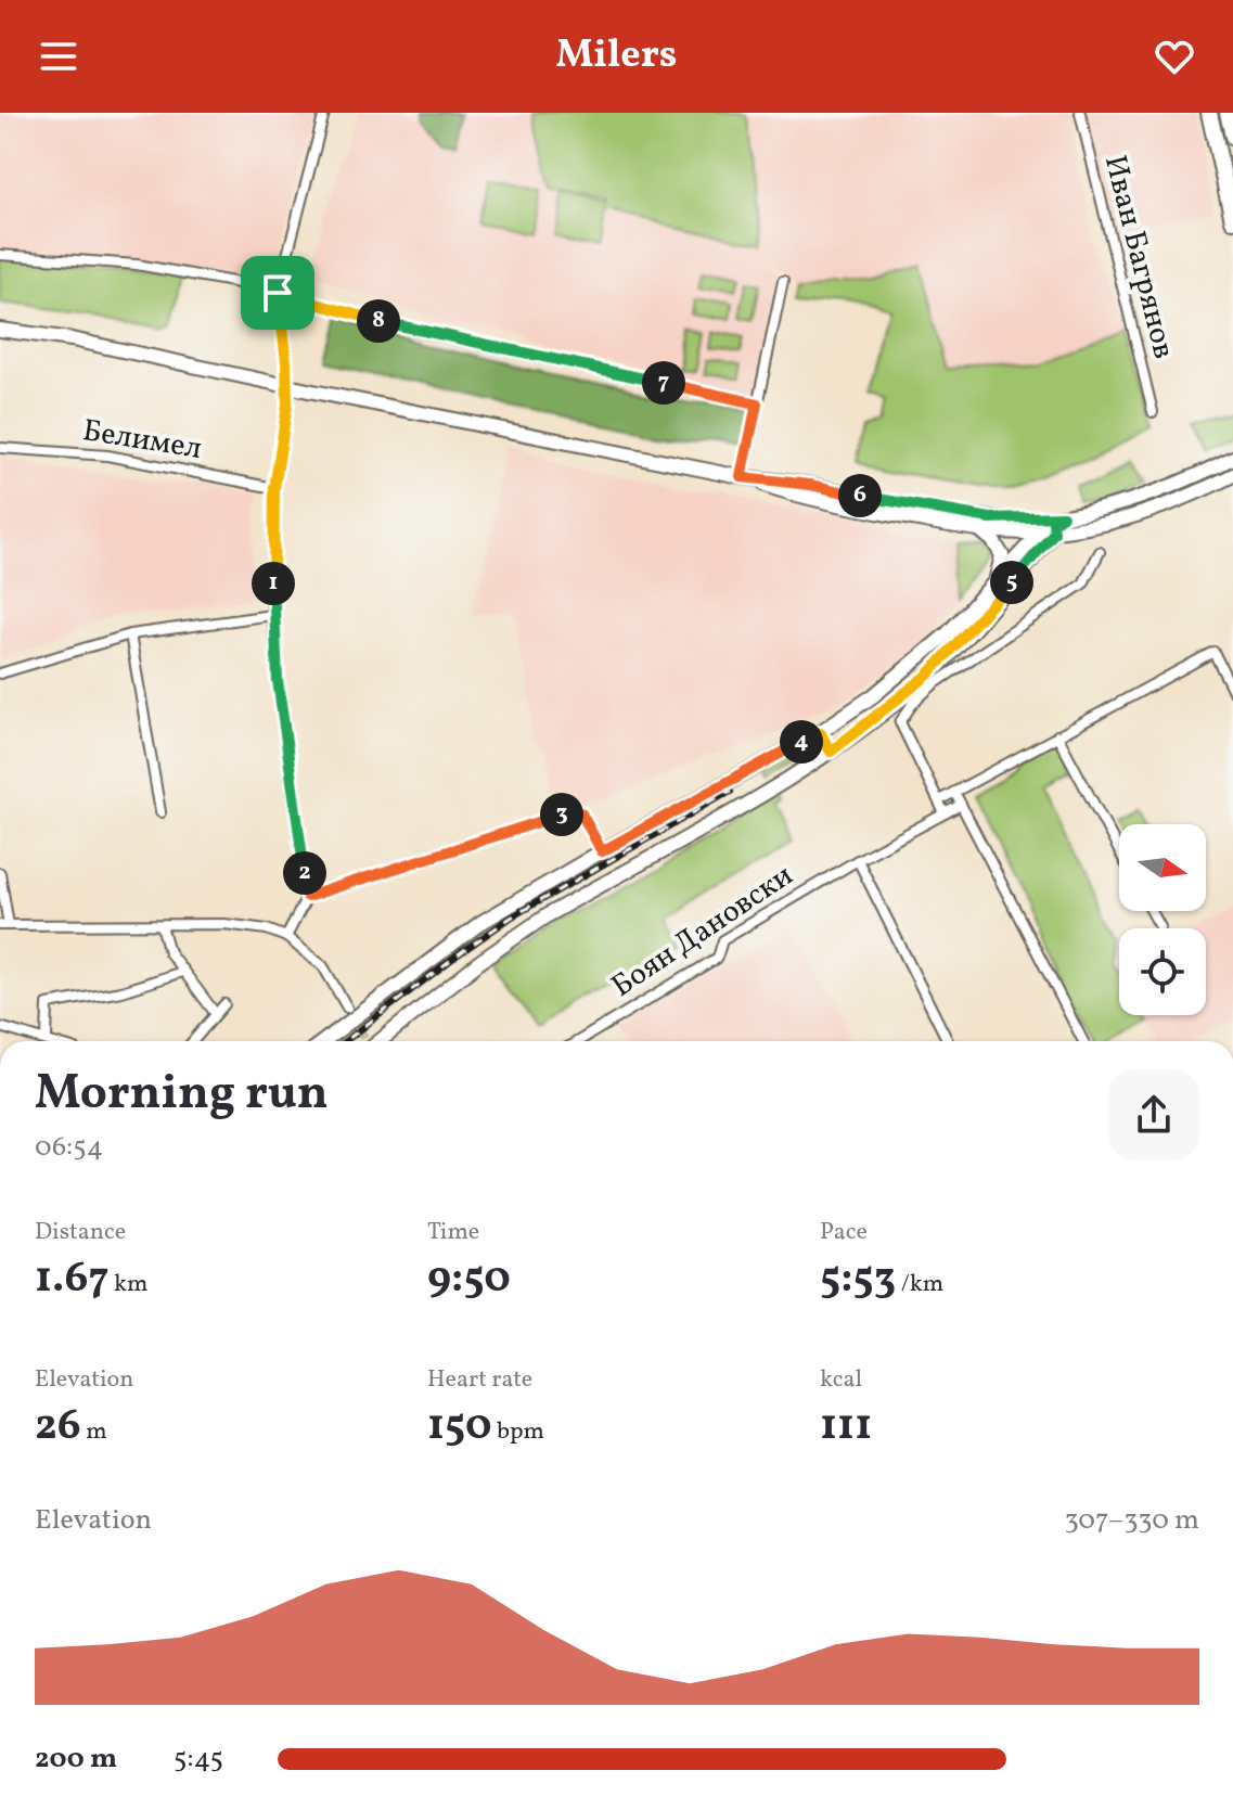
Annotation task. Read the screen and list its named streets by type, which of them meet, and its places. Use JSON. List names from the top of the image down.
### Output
{
  "streets": {
    "street": ["Иван Багрянов", "Белимел", "Боян Дановски"]
  },
  "north": "right",
  "page": {
    "header": "Milers",
    "pins": [
      "8",
      "7",
      "6",
      "5",
      "1",
      "4",
      "3",
      "2"
    ],
    "heading": ["Morning run", "06:54"],
    "stats": [
      ["Distance", "1.67 km"],
      ["Time", "9:50"],
      ["Pace", "5:53 /km"],
      ["Elevation", "26 m"],
      ["Heart rate", "150 bpm"],
      ["kcal", "111"]
    ],
    "chart": ["Elevation", "307–330 m"],
    "list": [
      {
        "name": "200 m",
        "note": "5:45"
      }
    ]
  }
}
